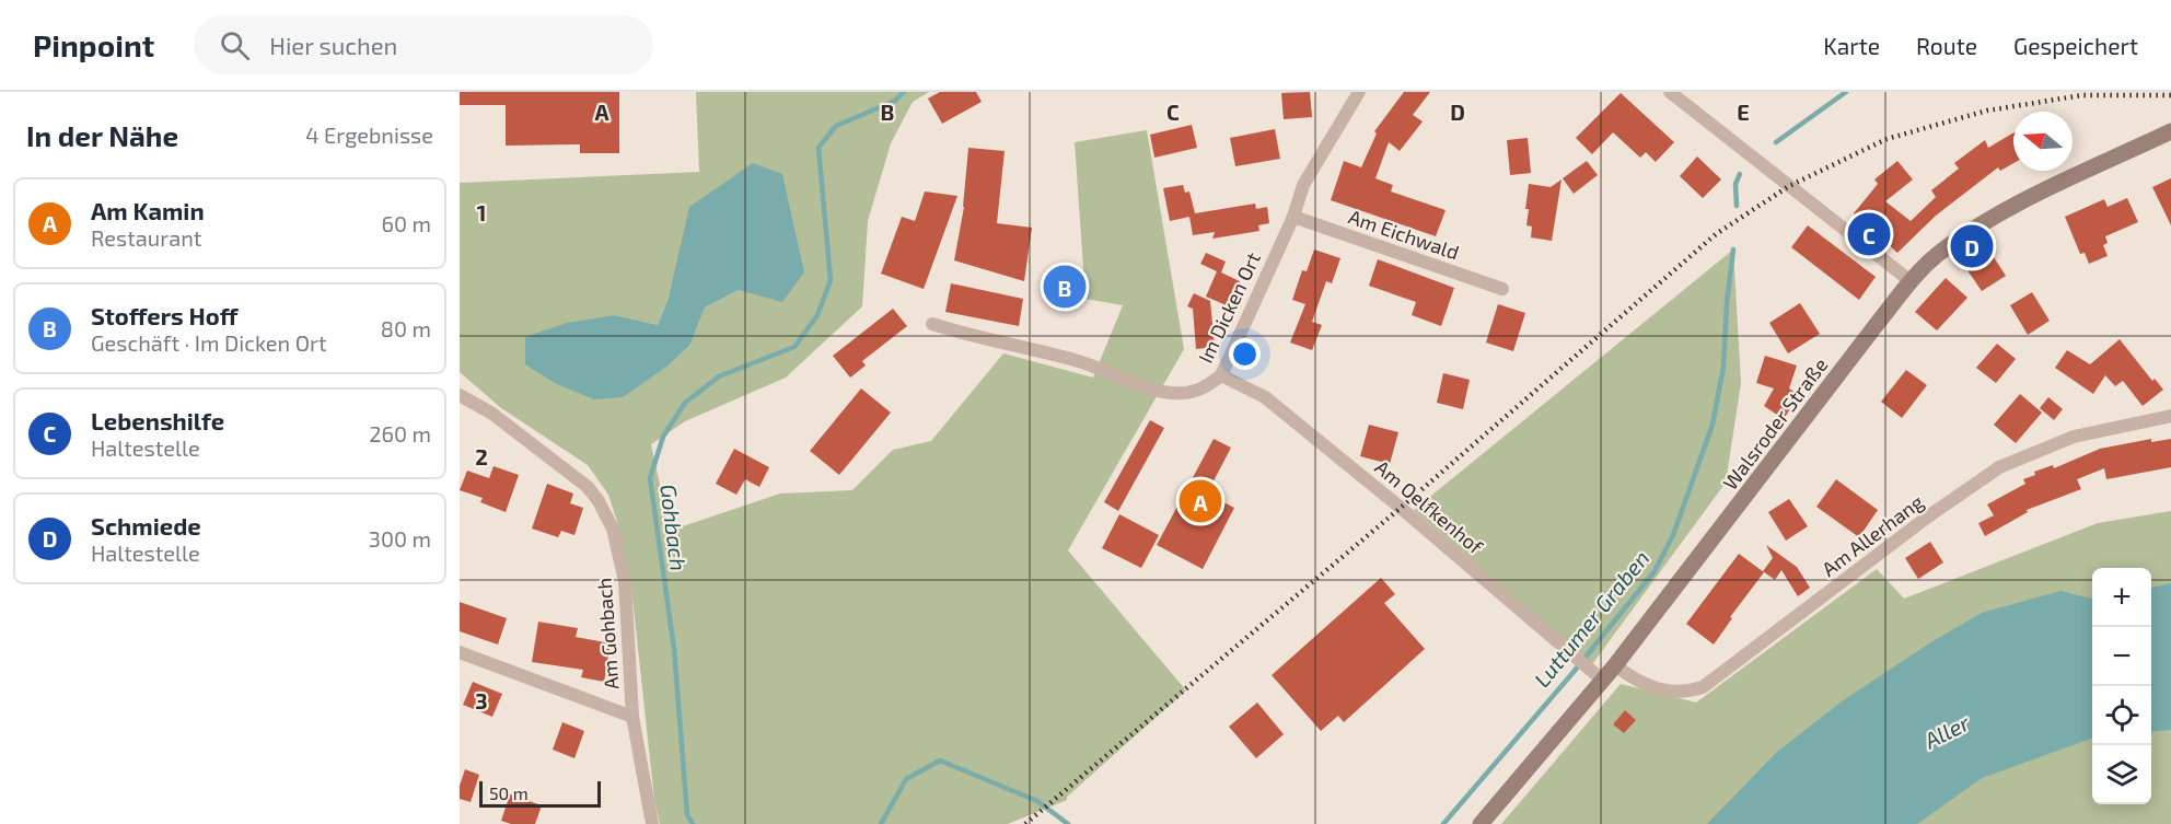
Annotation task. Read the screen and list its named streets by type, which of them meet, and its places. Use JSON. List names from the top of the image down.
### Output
{
  "streets": {
    "main road": ["Walsroder Straße"],
    "street": [
      "Am Eichwald",
      "Im Dicken Ort",
      "Am Oelfkenhof",
      "Am Allerhang",
      "Am Gohbach"
    ]
  },
  "crossings": [
    ["Am Eichwald", "Im Dicken Ort"],
    ["Im Dicken Ort", "Am Oelfkenhof"],
    ["Walsroder Straße", "Am Oelfkenhof"],
    ["Walsroder Straße", "Am Allerhang"]
  ],
  "water": ["Gohbach", "Luttumer Graben", "Aller"],
  "scale_bar": "50 m",
  "north": "left",
  "page": {
    "header": "Pinpoint",
    "search": "Hier suchen",
    "nav": ["Karte", "Route", "Gespeichert"],
    "heading": ["In der Nähe", "4 Ergebnisse"],
    "list": [
      {
        "mark": "A",
        "name": "Am Kamin",
        "note": "Restaurant",
        "value": "60 m"
      },
      {
        "mark": "B",
        "name": "Stoffers Hoff",
        "note": "Geschäft · Im Dicken Ort",
        "value": "80 m"
      },
      {
        "mark": "C",
        "name": "Lebenshilfe",
        "note": "Haltestelle",
        "value": "260 m"
      },
      {
        "mark": "D",
        "name": "Schmiede",
        "note": "Haltestelle",
        "value": "300 m"
      }
    ],
    "pins": [
      "C",
      "D",
      "B",
      "A"
    ],
    "map_buttons": ["+", "−"],
    "scale": "50 m"
  },
  "grid": {
    "columns": [
      "A",
      "B",
      "C",
      "D",
      "E"
    ],
    "rows": ["1", "2", "3"]
  }
}
